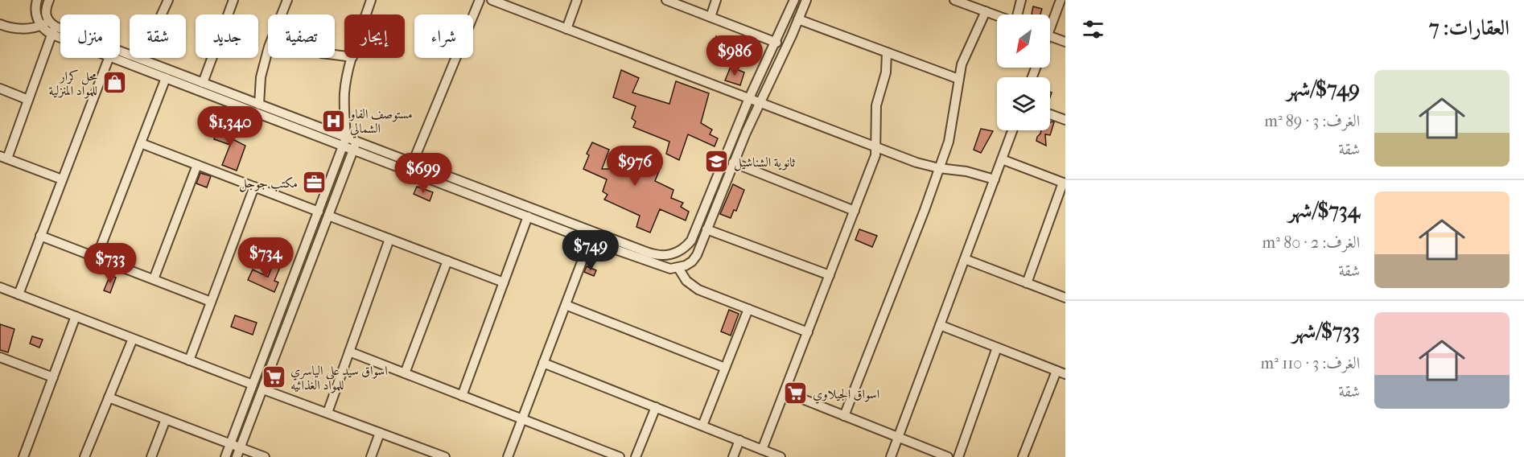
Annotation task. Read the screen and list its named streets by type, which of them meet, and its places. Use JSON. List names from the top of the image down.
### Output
{
  "places": {
    "shop": ["محل كرار للمواد المنزلية"],
    "hospital": ["مستوصف الفاو الشمالي"],
    "school or university": ["ثانوية الشناشيل"],
    "office": ["مكتب جوجل"],
    "supermarket": ["اسواق سيد علي الياسري للمواد الغذائيه", "اسواق الجيلاوي"]
  },
  "north": "bottom left",
  "page": {
    "heading": "العقارات: 7",
    "chip": [
      "شراء",
      "إيجار",
      "تصفية",
      "جديد",
      "شقة",
      "منزل"
    ],
    "price": [
      "$986",
      "$1,340",
      "$976",
      "$699",
      "$749",
      "$734",
      "$733"
    ],
    "list": [
      {
        "name": "$749/شهر",
        "note": "الغرف: 3 · 89 m² · شقة"
      },
      {
        "name": "$734/شهر",
        "note": "الغرف: 2 · 80 m² · شقة"
      },
      {
        "name": "$733/شهر",
        "note": "الغرف: 3 · 110 m² · شقة"
      }
    ]
  }
}
